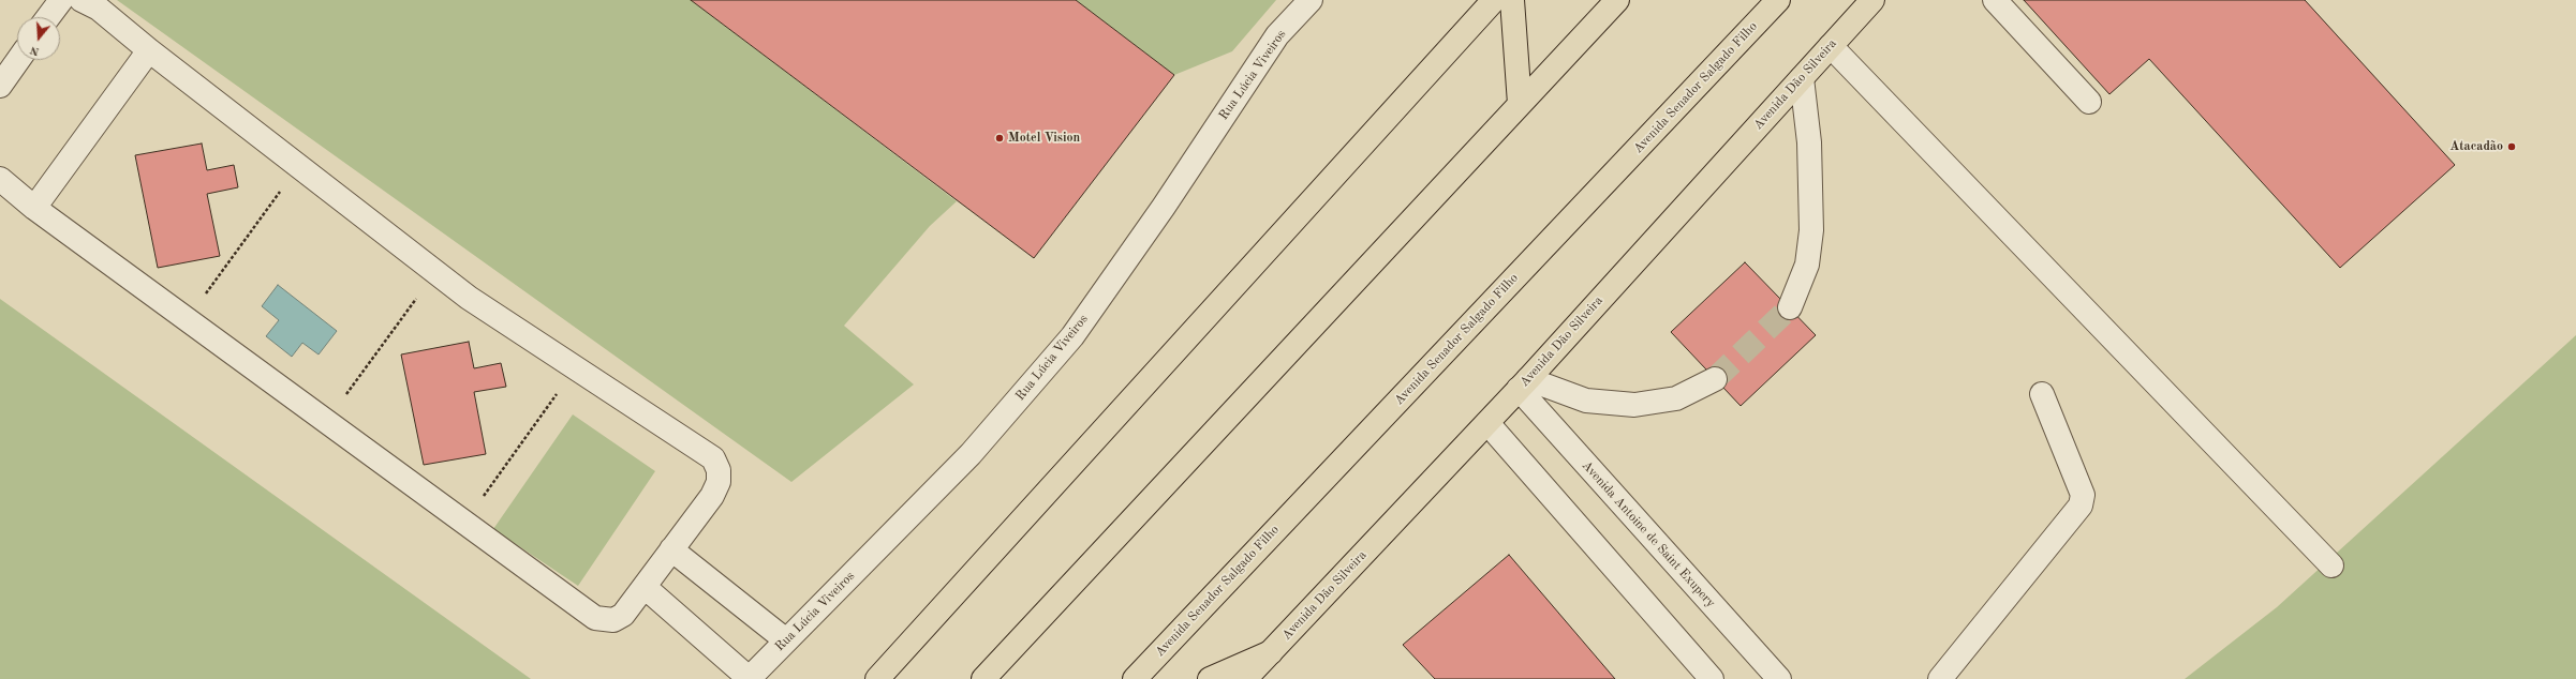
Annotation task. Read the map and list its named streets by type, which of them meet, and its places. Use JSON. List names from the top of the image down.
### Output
{
  "streets": {
    "main road": ["Avenida Dão Silveira", "Avenida Senador Salgado Filho"],
    "street": ["Rua Lúcia Viveiros", "Avenida Antoine de Saint Exupery"]
  },
  "crossings": [
    ["Avenida Dão Silveira", "Avenida Antoine de Saint Exupery"]
  ],
  "places": ["Motel Vision", "Atacadão"],
  "north": "bottom"
}
